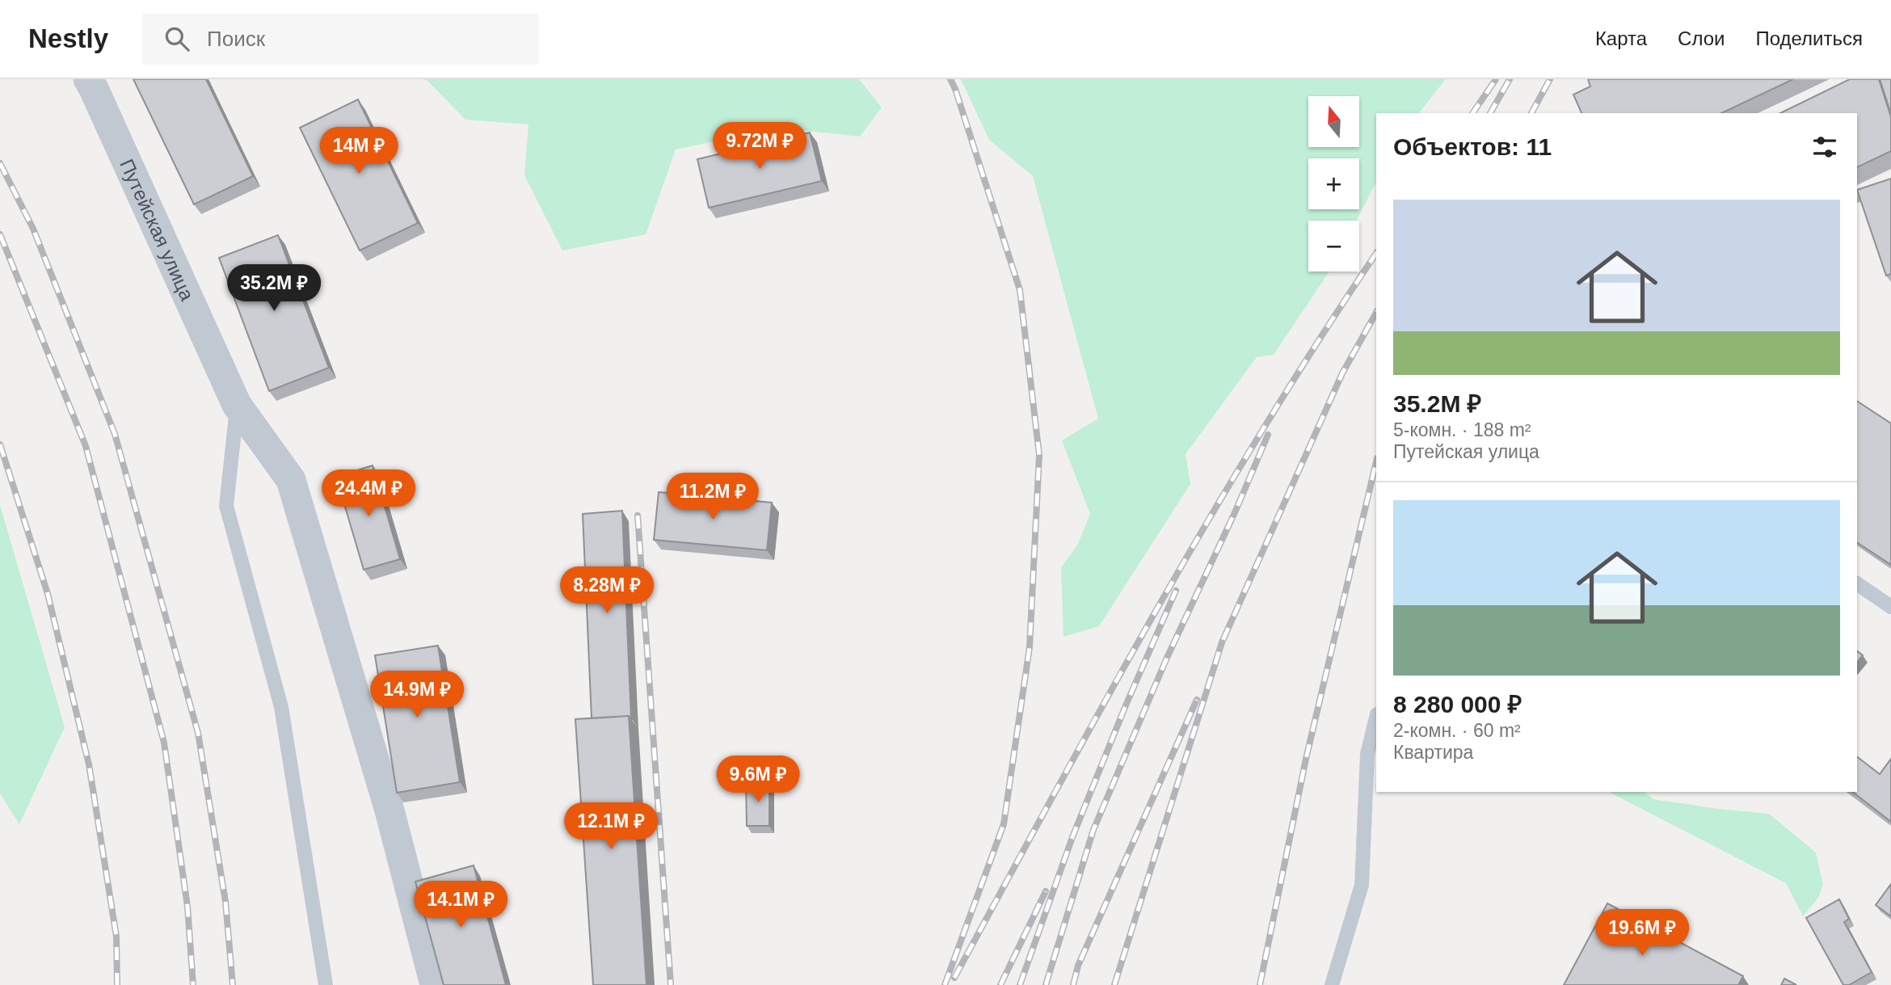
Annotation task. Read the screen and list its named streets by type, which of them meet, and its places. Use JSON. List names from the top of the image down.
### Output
{
  "streets": {
    "street": ["Путейская улица"]
  },
  "north": "top",
  "page": {
    "header": "Nestly",
    "search": "Поиск",
    "nav": ["Карта", "Слои", "Поделиться"],
    "map_buttons": ["+", "−"],
    "heading": "Объектов: 11",
    "price": [
      "9.72M ₽",
      "14M ₽",
      "35.2M ₽",
      "24.4M ₽",
      "11.2M ₽",
      "8.28M ₽",
      "14.9M ₽",
      "9.6M ₽",
      "12.1M ₽",
      "14.1M ₽",
      "19.6M ₽"
    ],
    "list": [
      {
        "name": "35.2M ₽",
        "note": "5-комн. · 188 m² · Путейская улица"
      },
      {
        "name": "8 280 000 ₽",
        "note": "2-комн. · 60 m² · Квартира"
      }
    ]
  }
}
